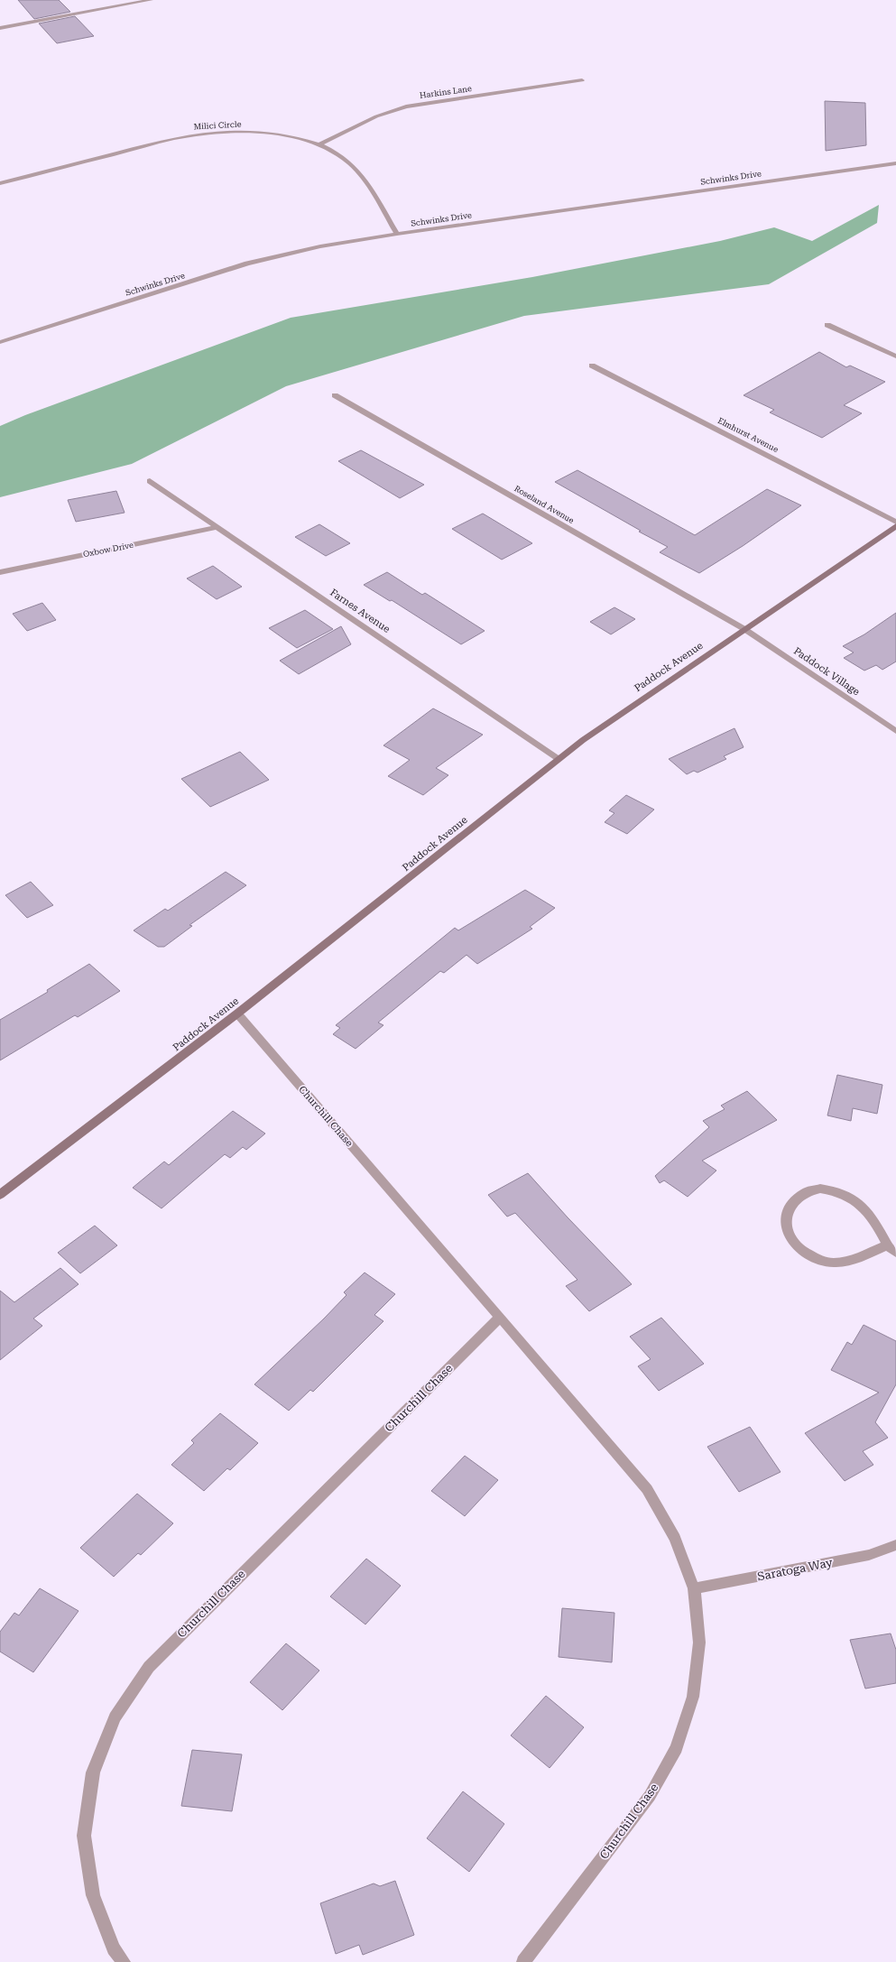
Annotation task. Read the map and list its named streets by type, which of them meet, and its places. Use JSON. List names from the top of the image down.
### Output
{
  "streets": {
    "main road": ["Paddock Avenue"],
    "street": [
      "Harkins Lane",
      "Milici Circle",
      "Schwinks Drive",
      "Elmhurst Avenue",
      "Roseland Avenue",
      "Oxbow Drive",
      "Farnes Avenue",
      "Paddock Village",
      "Churchill Chase",
      "Saratoga Way"
    ]
  },
  "crossings": [
    ["Harkins Lane", "Milici Circle"],
    ["Milici Circle", "Schwinks Drive"],
    ["Roseland Avenue", "Paddock Avenue"],
    ["Roseland Avenue", "Paddock Village"],
    ["Oxbow Drive", "Farnes Avenue"],
    ["Farnes Avenue", "Paddock Avenue"],
    ["Paddock Avenue", "Paddock Village"],
    ["Paddock Avenue", "Churchill Chase"],
    ["Churchill Chase", "Saratoga Way"]
  ]
}
